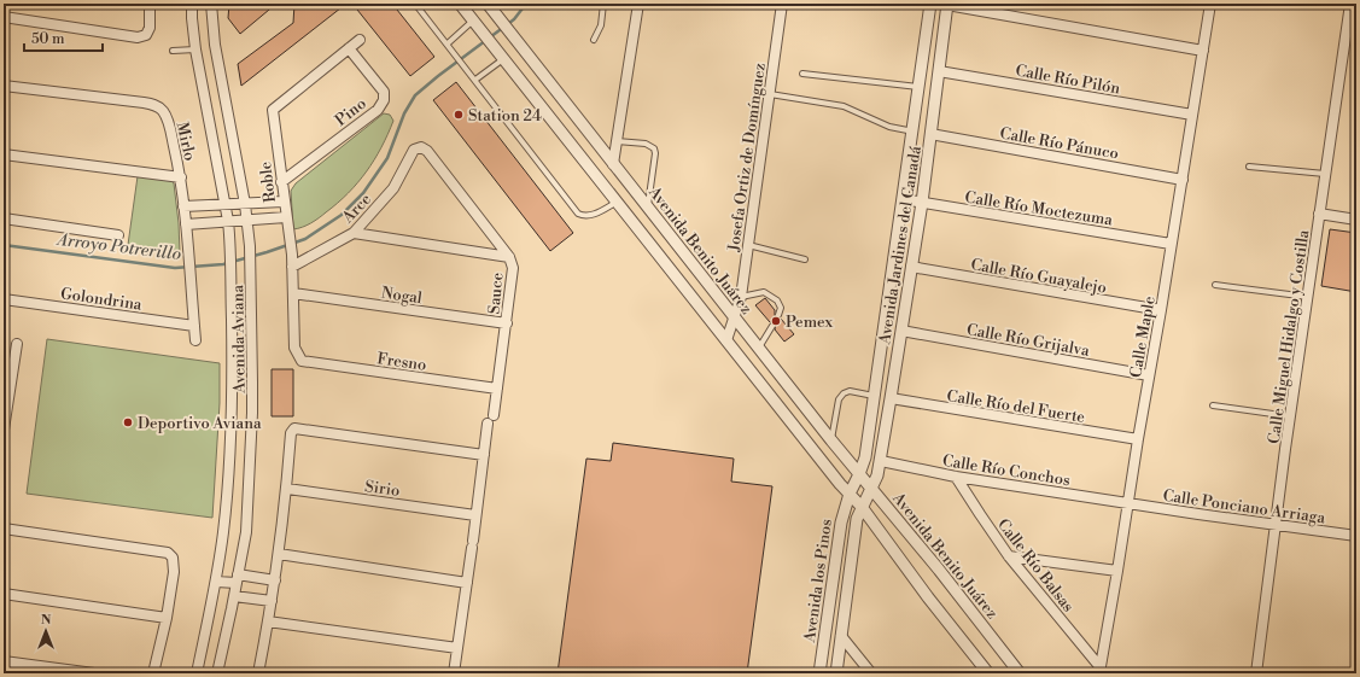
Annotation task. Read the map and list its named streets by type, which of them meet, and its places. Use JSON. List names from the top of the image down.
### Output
{
  "streets": {
    "street": [
      "Calle Río Pilón",
      "Pino",
      "Mirlo",
      "Calle Río Pánuco",
      "Josefa Ortiz de Domínguez",
      "Roble",
      "Arce",
      "Calle Río Moctezuma",
      "Avenida Jardines del Canadá",
      "Avenida Benito Juárez",
      "Calle Río Guayalejo",
      "Sauce",
      "Nogal",
      "Golondrina",
      "Calle Maple",
      "Calle Miguel Hidalgo y Costilla",
      "Avenida Aviana",
      "Calle Río Grijalva",
      "Fresno",
      "Calle Río del Fuerte",
      "Calle Río Conchos",
      "Sirio",
      "Calle Ponciano Arriaga",
      "Calle Río Balsas",
      "Avenida los Pinos"
    ]
  },
  "crossings": [
    ["Calle Río Pilón", "Avenida Jardines del Canadá"],
    ["Calle Río Pilón", "Calle Maple"],
    ["Pino", "Roble"],
    ["Mirlo", "Golondrina"],
    ["Calle Río Pánuco", "Avenida Jardines del Canadá"],
    ["Calle Río Pánuco", "Calle Maple"],
    ["Josefa Ortiz de Domínguez", "Avenida Benito Juárez"],
    ["Roble", "Arce"],
    ["Roble", "Nogal"],
    ["Roble", "Fresno"],
    ["Arce", "Sauce"],
    ["Calle Río Moctezuma", "Avenida Jardines del Canadá"],
    ["Calle Río Moctezuma", "Calle Maple"],
    ["Avenida Jardines del Canadá", "Avenida Benito Juárez"],
    ["Avenida Jardines del Canadá", "Calle Río Guayalejo"],
    ["Avenida Jardines del Canadá", "Calle Río Grijalva"],
    ["Avenida Jardines del Canadá", "Calle Río del Fuerte"],
    ["Avenida Jardines del Canadá", "Calle Río Conchos"],
    ["Avenida Jardines del Canadá", "Avenida los Pinos"],
    ["Avenida Benito Juárez", "Avenida los Pinos"],
    ["Calle Río Guayalejo", "Calle Maple"],
    ["Sauce", "Nogal"],
    ["Sauce", "Fresno"],
    ["Sauce", "Sirio"],
    ["Calle Maple", "Calle Río Grijalva"],
    ["Calle Maple", "Calle Río del Fuerte"],
    ["Calle Maple", "Calle Río Conchos"],
    ["Calle Maple", "Calle Ponciano Arriaga"],
    ["Calle Maple", "Calle Río Balsas"],
    ["Calle Miguel Hidalgo y Costilla", "Calle Ponciano Arriaga"],
    ["Calle Río Conchos", "Calle Ponciano Arriaga"],
    ["Calle Río Conchos", "Calle Río Balsas"]
  ],
  "water": ["Arroyo Potrerillo"],
  "places": ["Station 24", "Pemex", "Deportivo Aviana"],
  "scale_bar": "50 m",
  "north": "top"
}
